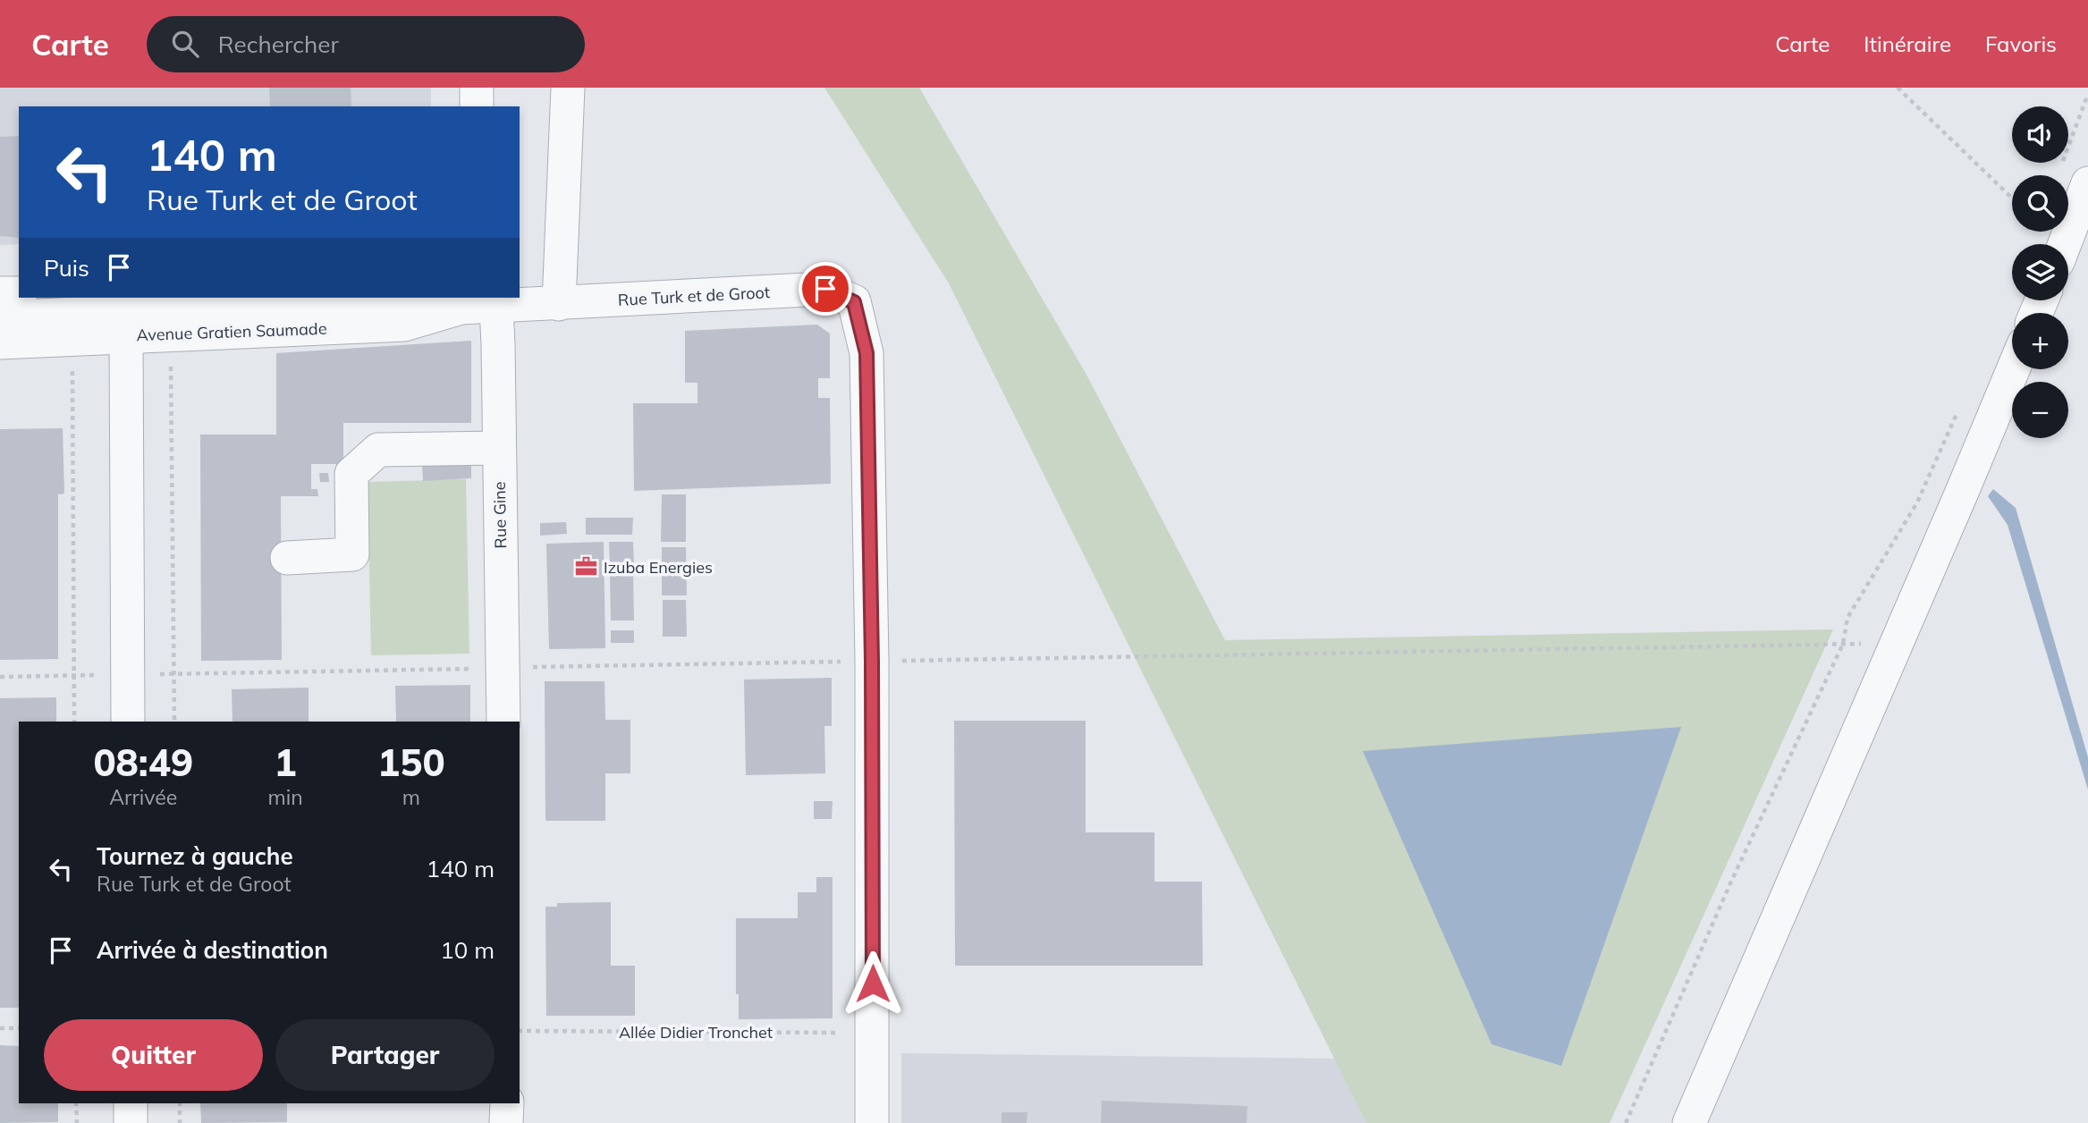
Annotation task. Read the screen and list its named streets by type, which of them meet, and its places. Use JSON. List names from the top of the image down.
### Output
{
  "streets": {
    "street": ["Rue Turk et de Groot", "Avenue Gratien Saumade", "Rue Gine"],
    "path": ["Allée Didier Tronchet"]
  },
  "crossings": [
    ["Rue Turk et de Groot", "Avenue Gratien Saumade"],
    ["Rue Turk et de Groot", "Rue Gine"],
    ["Rue Turk et de Groot", "Allée Didier Tronchet"],
    ["Avenue Gratien Saumade", "Rue Gine"]
  ],
  "places": {
    "office": ["Izuba Energies"]
  },
  "page": {
    "header": "Carte",
    "search": "Rechercher",
    "nav": ["Carte", "Itinéraire", "Favoris"],
    "map_buttons": ["+", "−"],
    "turn": ["140 m", "Rue Turk et de Groot"],
    "then": "Puis",
    "eta": [
      "08:49",
      "Arrivée",
      "1",
      "min",
      "150",
      "m"
    ],
    "list": [
      {
        "name": "Tournez à gauche",
        "note": "Rue Turk et de Groot",
        "value": "140 m"
      },
      {
        "name": "Arrivée à destination",
        "value": "10 m"
      }
    ],
    "buttons": ["Quitter", "Partager"]
  }
}
